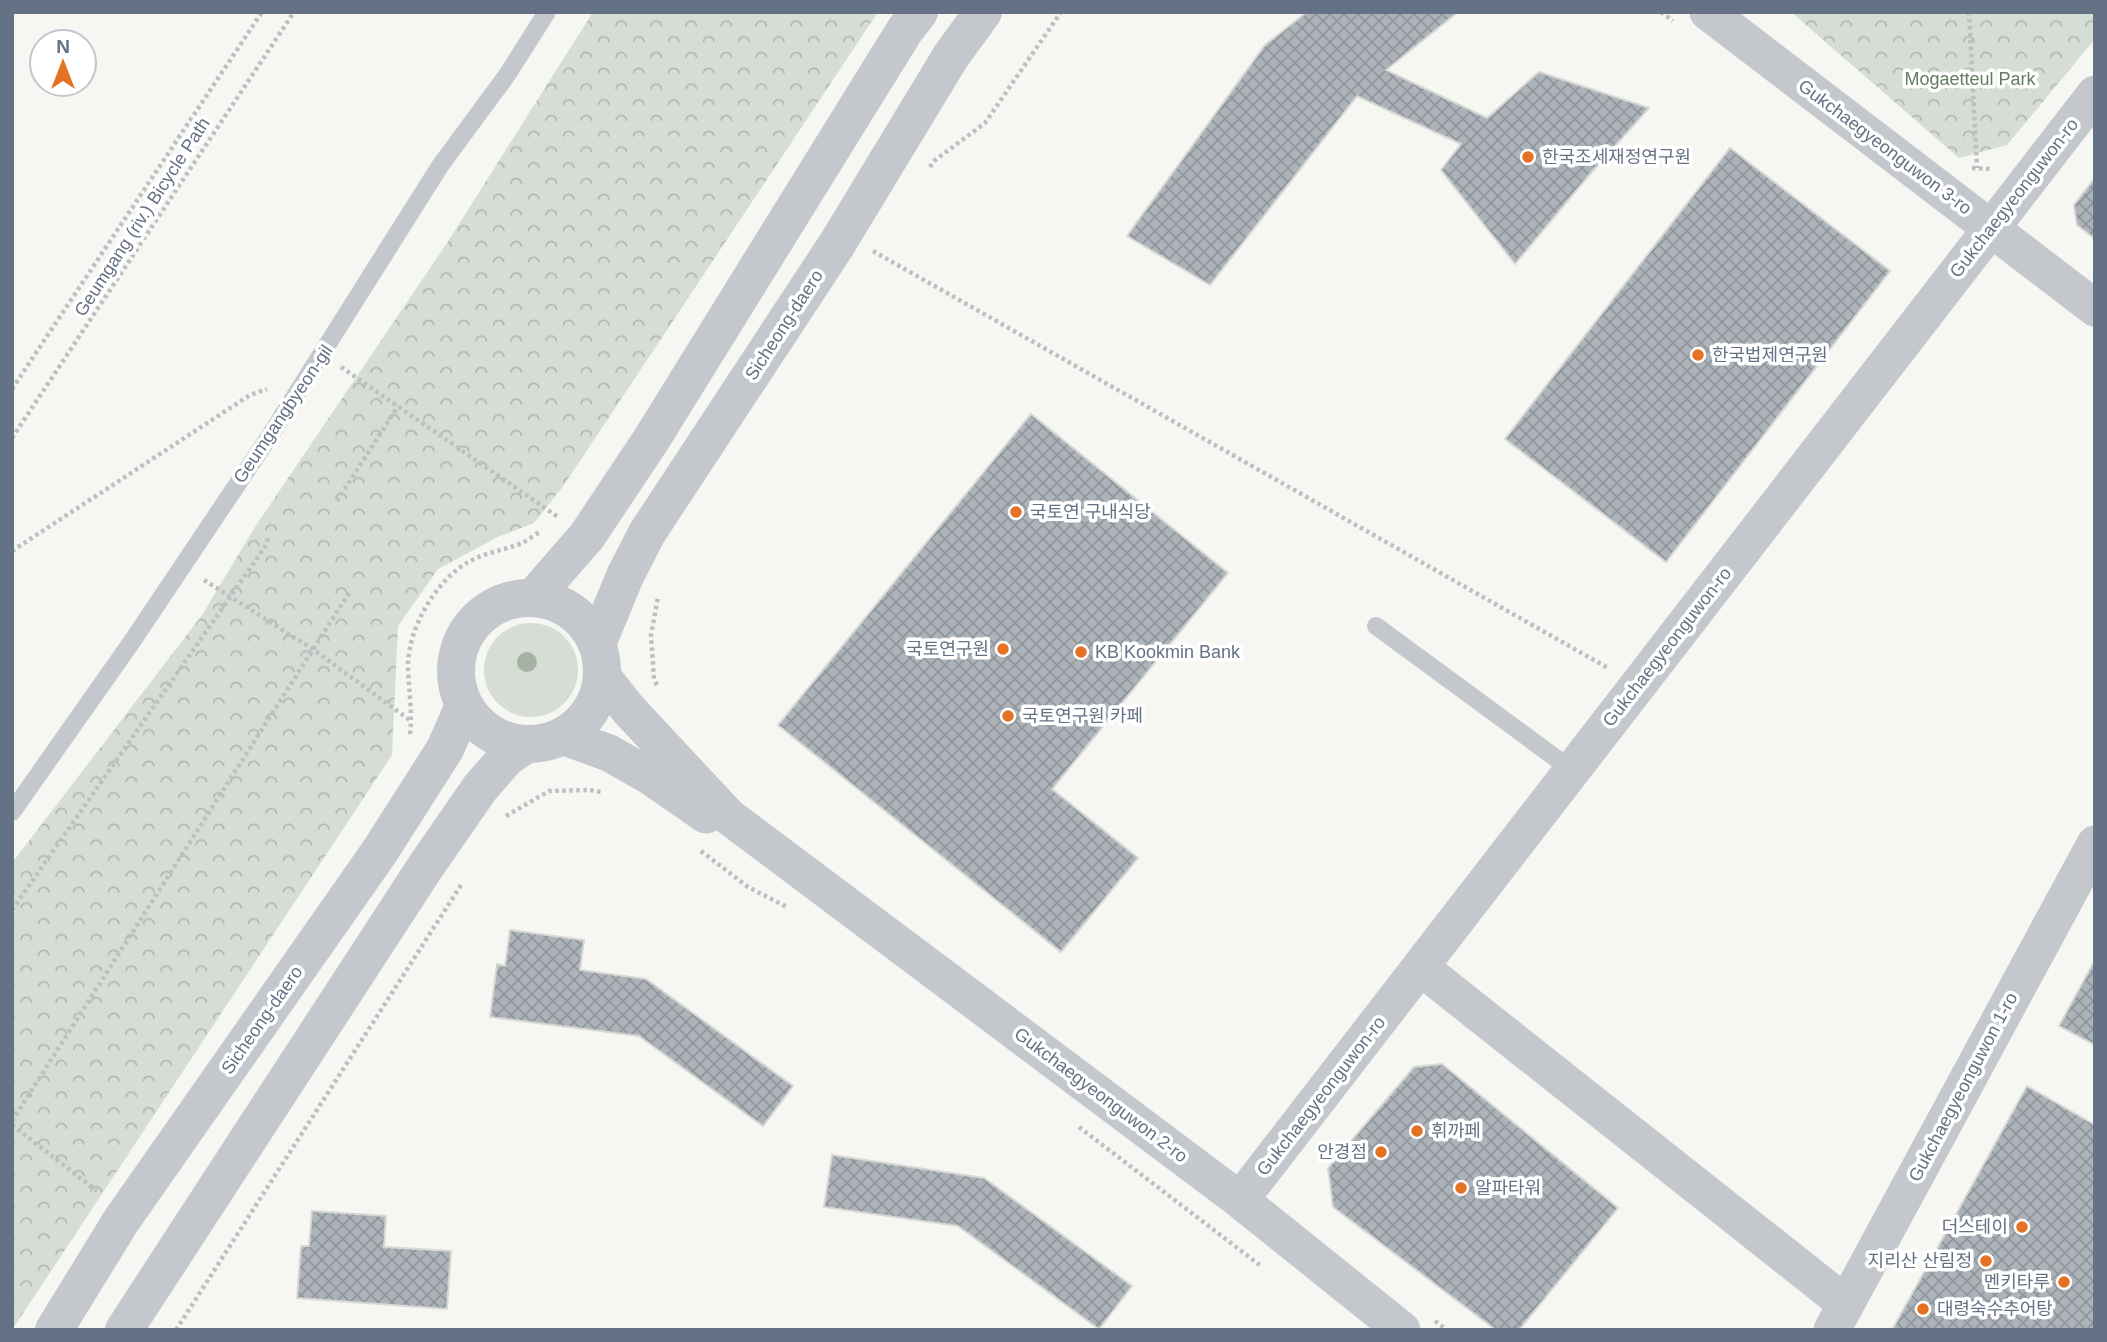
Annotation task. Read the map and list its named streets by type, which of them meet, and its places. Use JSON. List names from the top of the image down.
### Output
{
  "streets": {
    "street": [
      "Gukchaegyeonguwon 3-ro",
      "Gukchaegyeonguwon-ro",
      "Sicheong-daero",
      "Gukchaegyeonguwon 1-ro",
      "Gukchaegyeonguwon 2-ro"
    ],
    "lane": ["Geumgangbyeon-gil"],
    "path": ["Geumgang (riv.) Bicycle Path"]
  },
  "crossings": [
    ["Gukchaegyeonguwon 3-ro", "Gukchaegyeonguwon-ro"],
    ["Gukchaegyeonguwon-ro", "Gukchaegyeonguwon 2-ro"]
  ],
  "parks": ["Mogaetteul Park"],
  "places": [
    "한국조세재정연구원",
    "한국법제연구원",
    "국토연 구내식당",
    "국토연구원",
    "KB Kookmin Bank",
    "국토연구원 카페",
    "휘까페",
    "안경점",
    "알파타워",
    "더스테이",
    "지리산 산림정",
    "멘키타루",
    "대령숙수추어탕"
  ],
  "north": "top"
}
